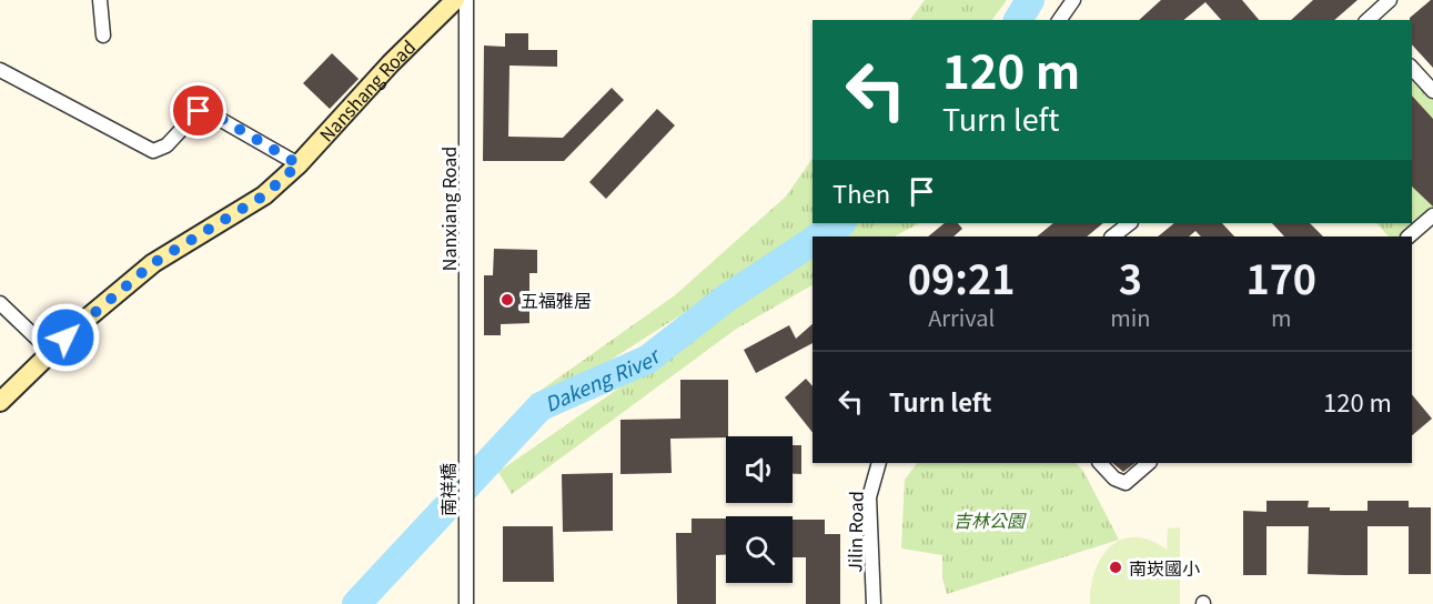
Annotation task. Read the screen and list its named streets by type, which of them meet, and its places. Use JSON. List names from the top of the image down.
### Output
{
  "streets": {
    "street": [
      "Nanshang Road",
      "Nanxiang Road",
      "南祥橋",
      "Jilin Road"
    ]
  },
  "crossings": [
    ["Nanxiang Road", "南祥橋"]
  ],
  "water": ["Dakeng River"],
  "parks": ["吉林公園"],
  "places": ["五福雅居", "南崁國小"],
  "page": {
    "turn": ["120 m", "Turn left"],
    "then": "Then",
    "eta": [
      "09:21",
      "Arrival",
      "3",
      "min",
      "170",
      "m"
    ],
    "list": [
      {
        "name": "Turn left",
        "value": "120 m"
      }
    ]
  }
}
